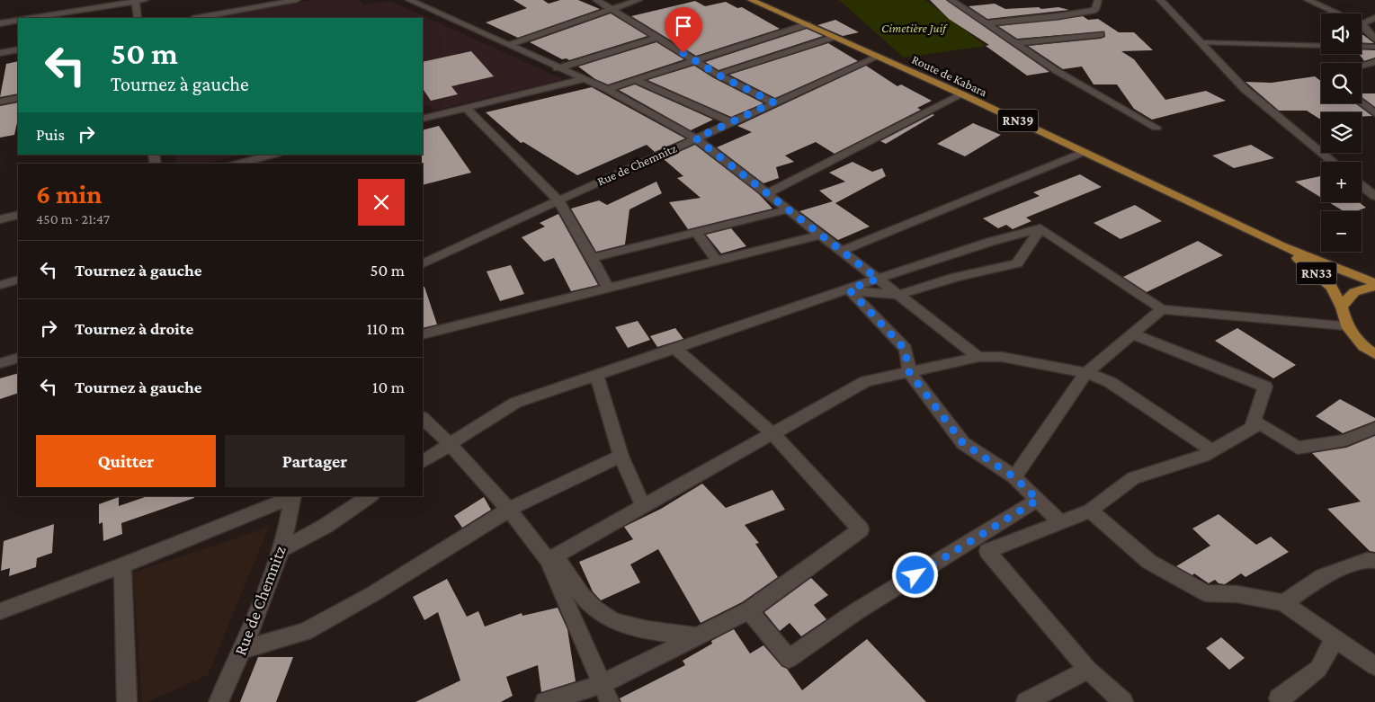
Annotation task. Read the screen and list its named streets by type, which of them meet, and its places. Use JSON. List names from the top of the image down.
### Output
{
  "streets": {
    "main road": ["Route de Kabara", "RN39", "RN33"],
    "street": ["Rue de Chemnitz"]
  },
  "crossings": [
    ["Route de Kabara", "Rue de Chemnitz"],
    ["Route de Kabara", "RN33"]
  ],
  "parks": ["Cimetière Juif"],
  "page": {
    "map_buttons": ["+", "−"],
    "turn": ["50 m", "Tournez à gauche"],
    "then": "Puis",
    "heading": ["6 min", "450 m · 21:47"],
    "list": [
      {
        "name": "Tournez à gauche",
        "value": "50 m"
      },
      {
        "name": "Tournez à droite",
        "value": "110 m"
      },
      {
        "name": "Tournez à gauche",
        "value": "10 m"
      }
    ],
    "buttons": ["Quitter", "Partager"]
  }
}
